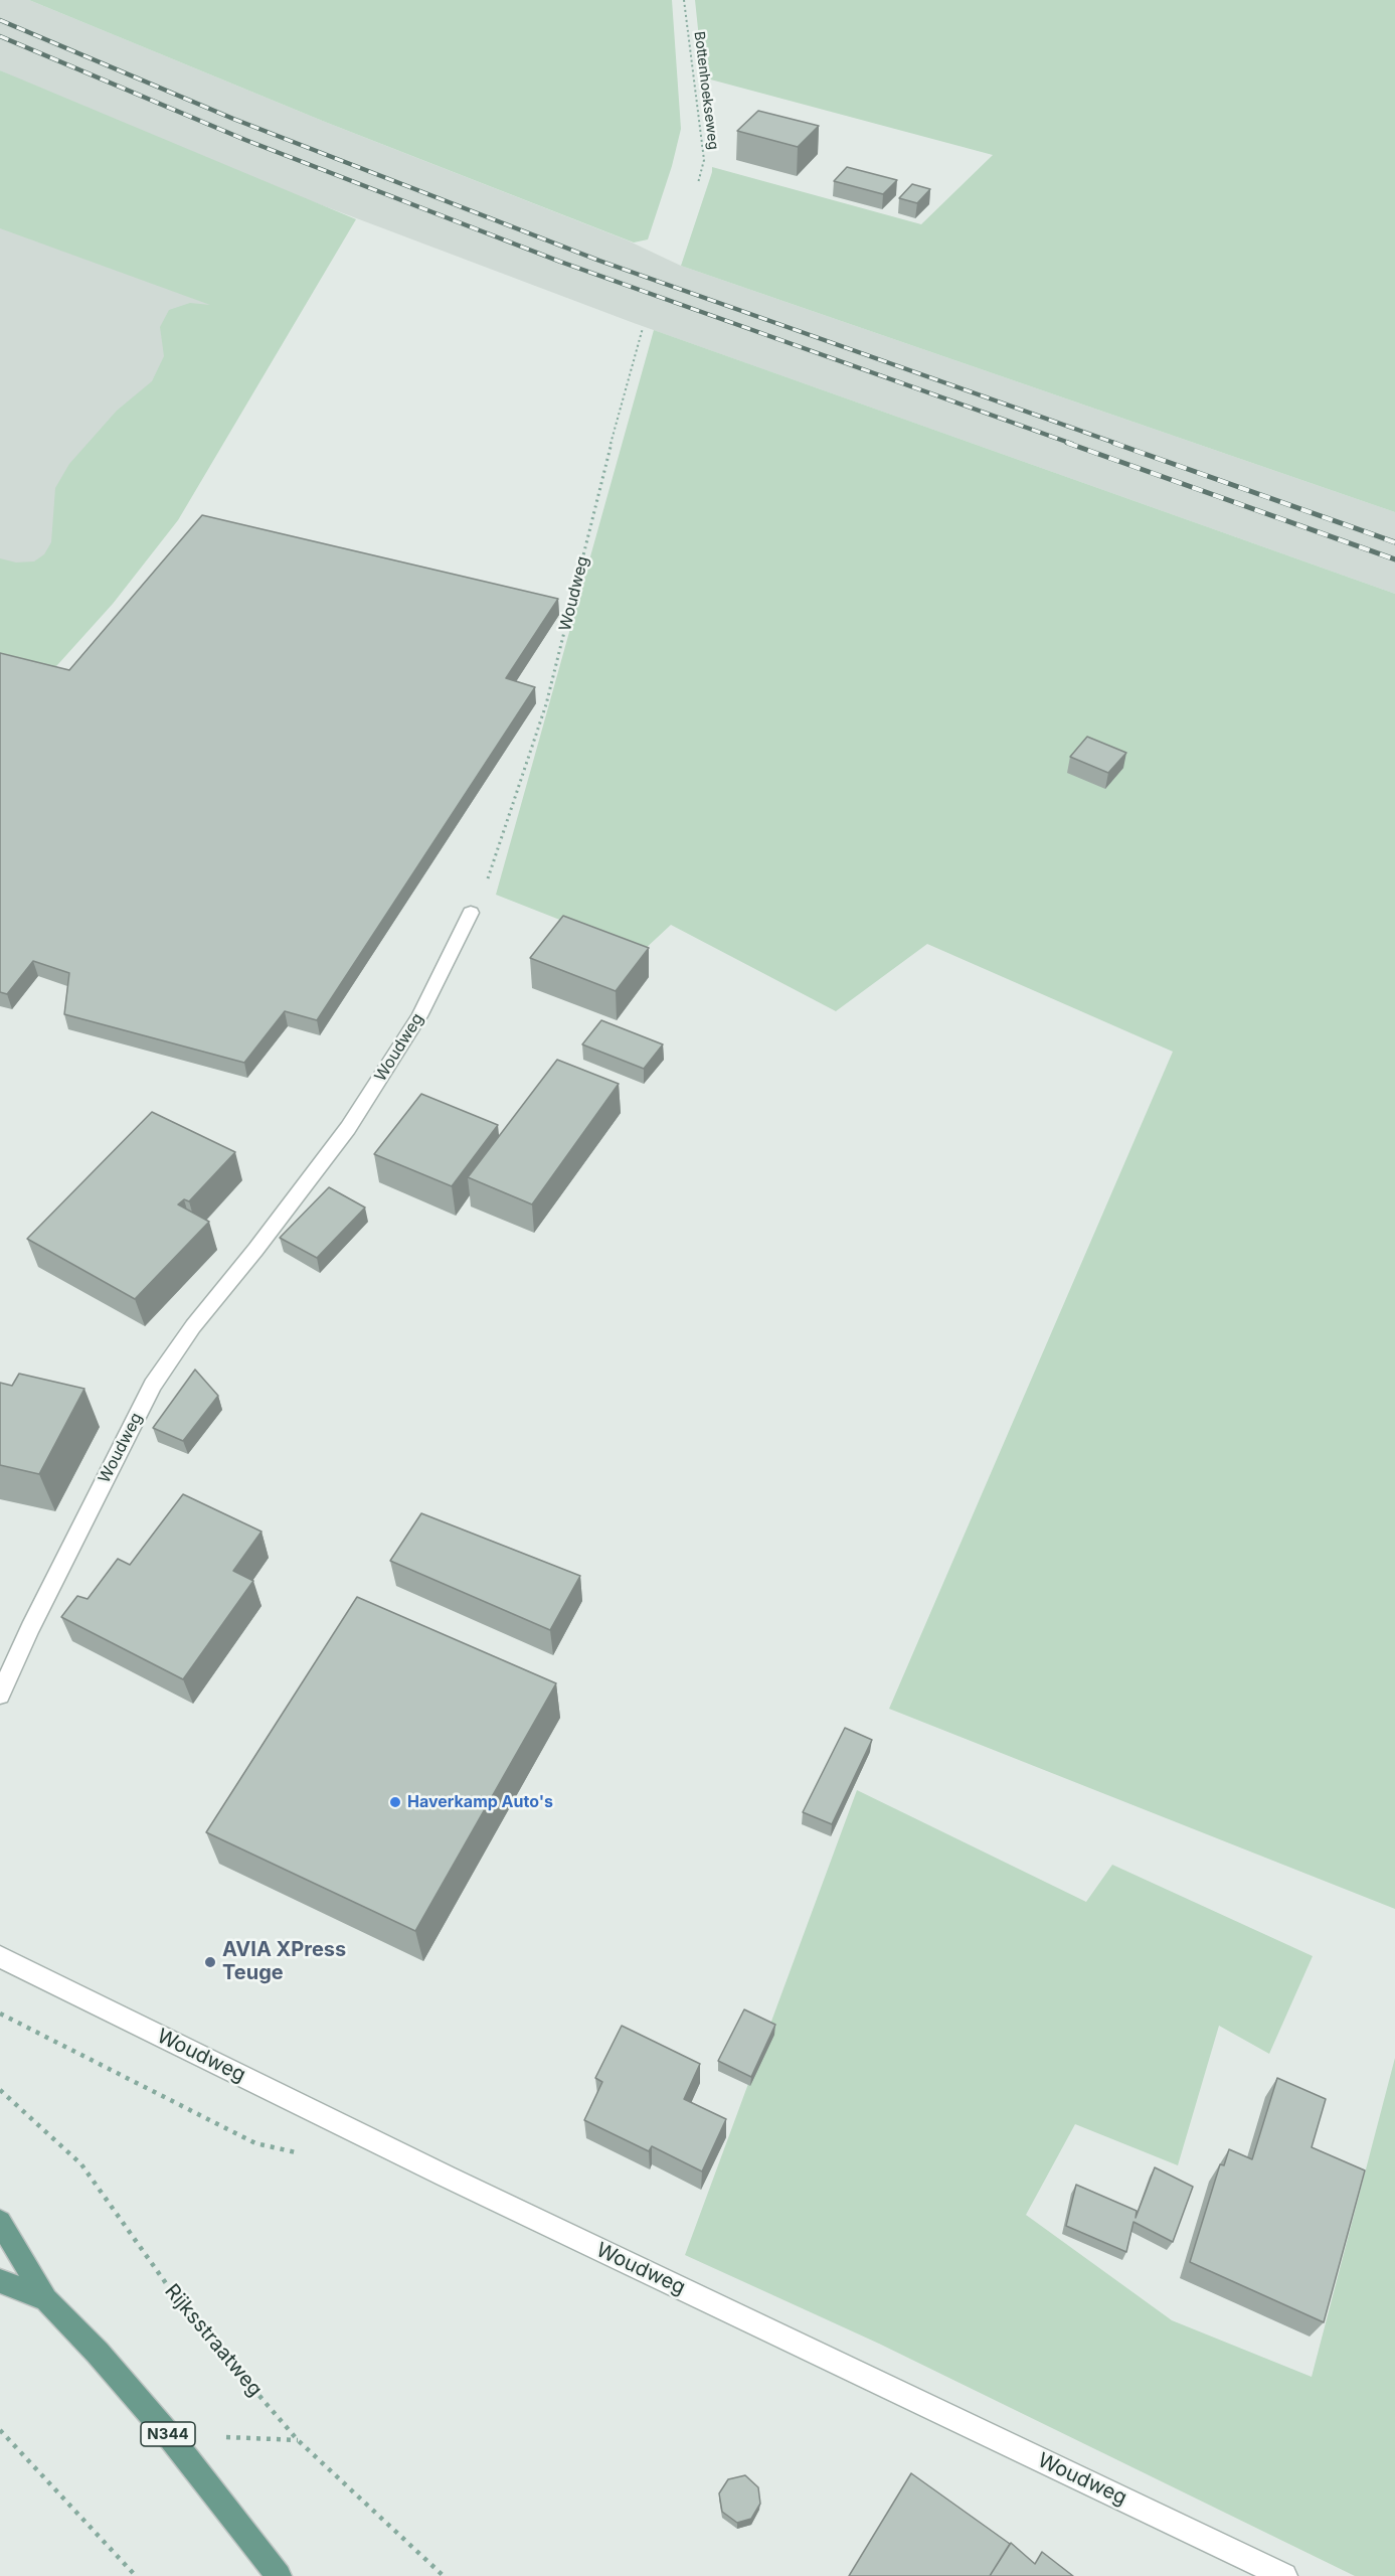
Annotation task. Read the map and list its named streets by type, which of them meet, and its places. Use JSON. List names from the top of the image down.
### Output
{
  "streets": {
    "main road": ["N344"],
    "street": ["Woudweg"],
    "path": ["Bottenhoekseweg", "Rijksstraatweg"]
  },
  "places": ["Haverkamp Auto's", "AVIA XPress Teuge"]
}
